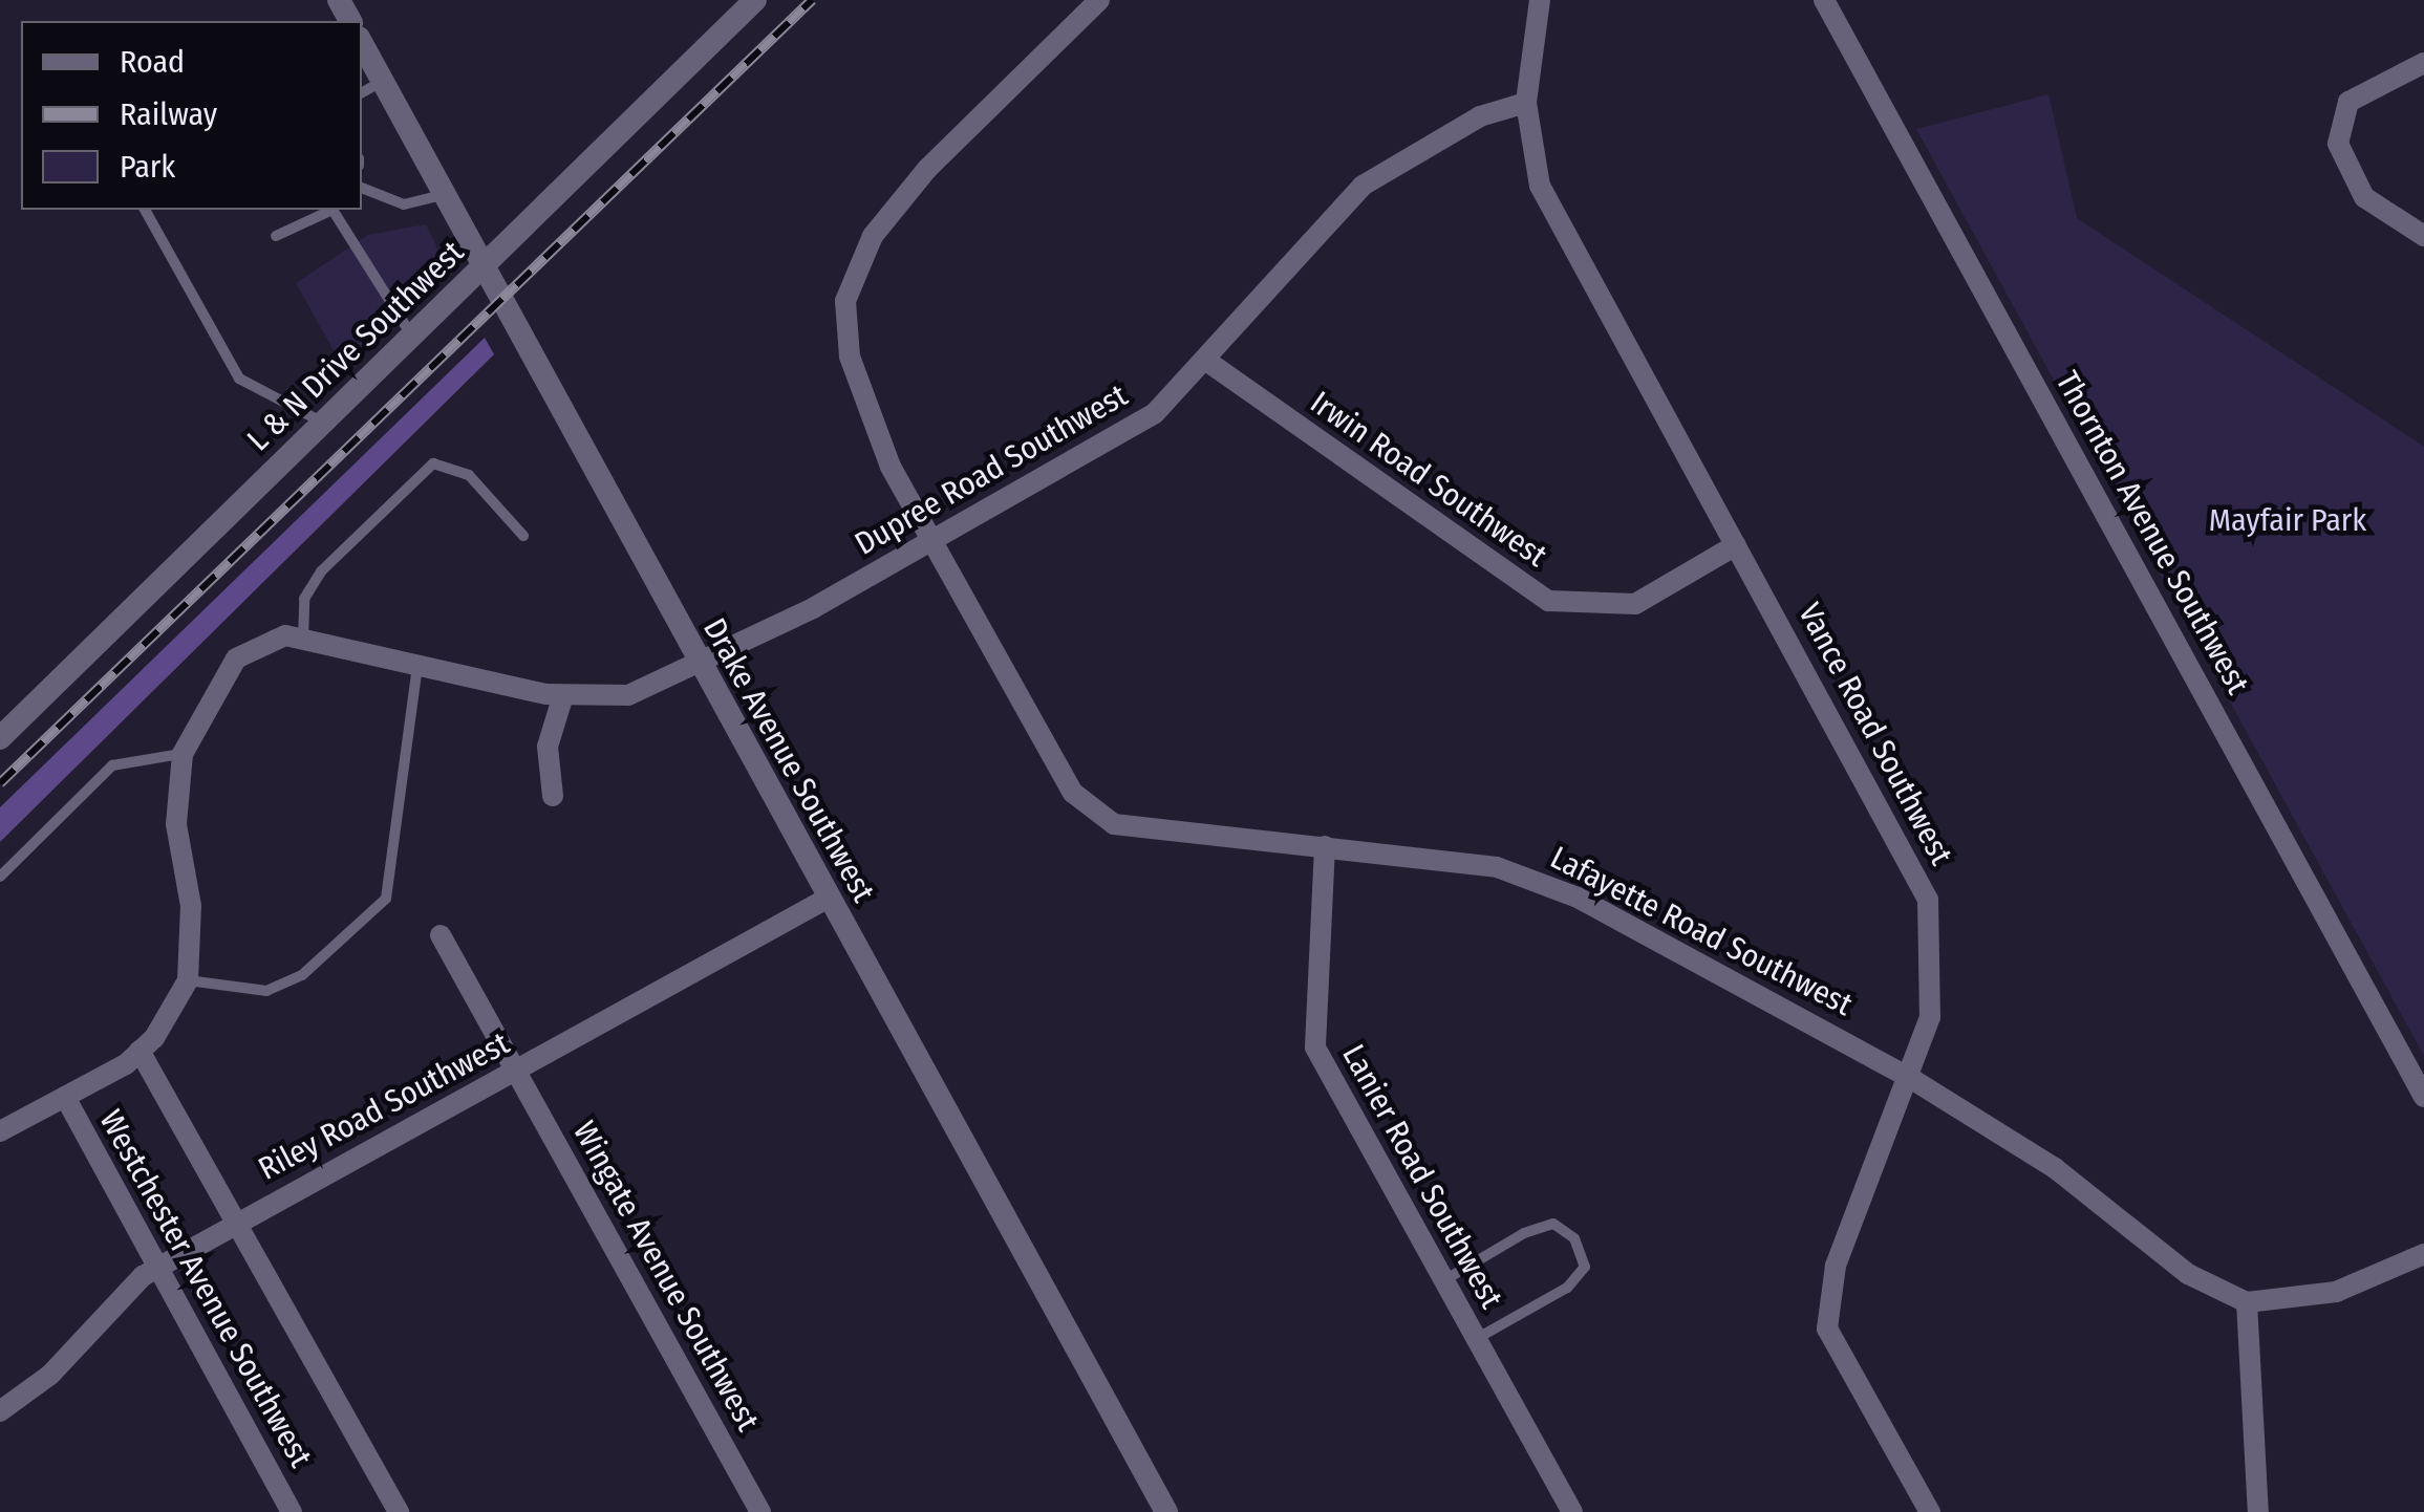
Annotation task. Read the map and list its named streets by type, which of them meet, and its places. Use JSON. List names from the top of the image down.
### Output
{
  "streets": {
    "street": [
      "L & N Drive Southwest",
      "Dupree Road Southwest",
      "Irwin Road Southwest",
      "Thornton Avenue Southwest",
      "Vance Road Southwest",
      "Drake Avenue Southwest",
      "Lafayette Road Southwest",
      "Riley Road Southwest",
      "Lanier Road Southwest",
      "Wingate Avenue Southwest",
      "Westchester Avenue Southwest"
    ]
  },
  "crossings": [
    ["L & N Drive Southwest", "Drake Avenue Southwest"],
    ["Dupree Road Southwest", "Irwin Road Southwest"],
    ["Dupree Road Southwest", "Vance Road Southwest"],
    ["Dupree Road Southwest", "Drake Avenue Southwest"],
    ["Dupree Road Southwest", "Lafayette Road Southwest"],
    ["Irwin Road Southwest", "Vance Road Southwest"],
    ["Vance Road Southwest", "Lafayette Road Southwest"],
    ["Drake Avenue Southwest", "Riley Road Southwest"],
    ["Lafayette Road Southwest", "Lanier Road Southwest"],
    ["Riley Road Southwest", "Wingate Avenue Southwest"],
    ["Riley Road Southwest", "Westchester Avenue Southwest"]
  ],
  "parks": ["Mayfair Park"],
  "legend": ["Road", "Railway", "Park"]
}
